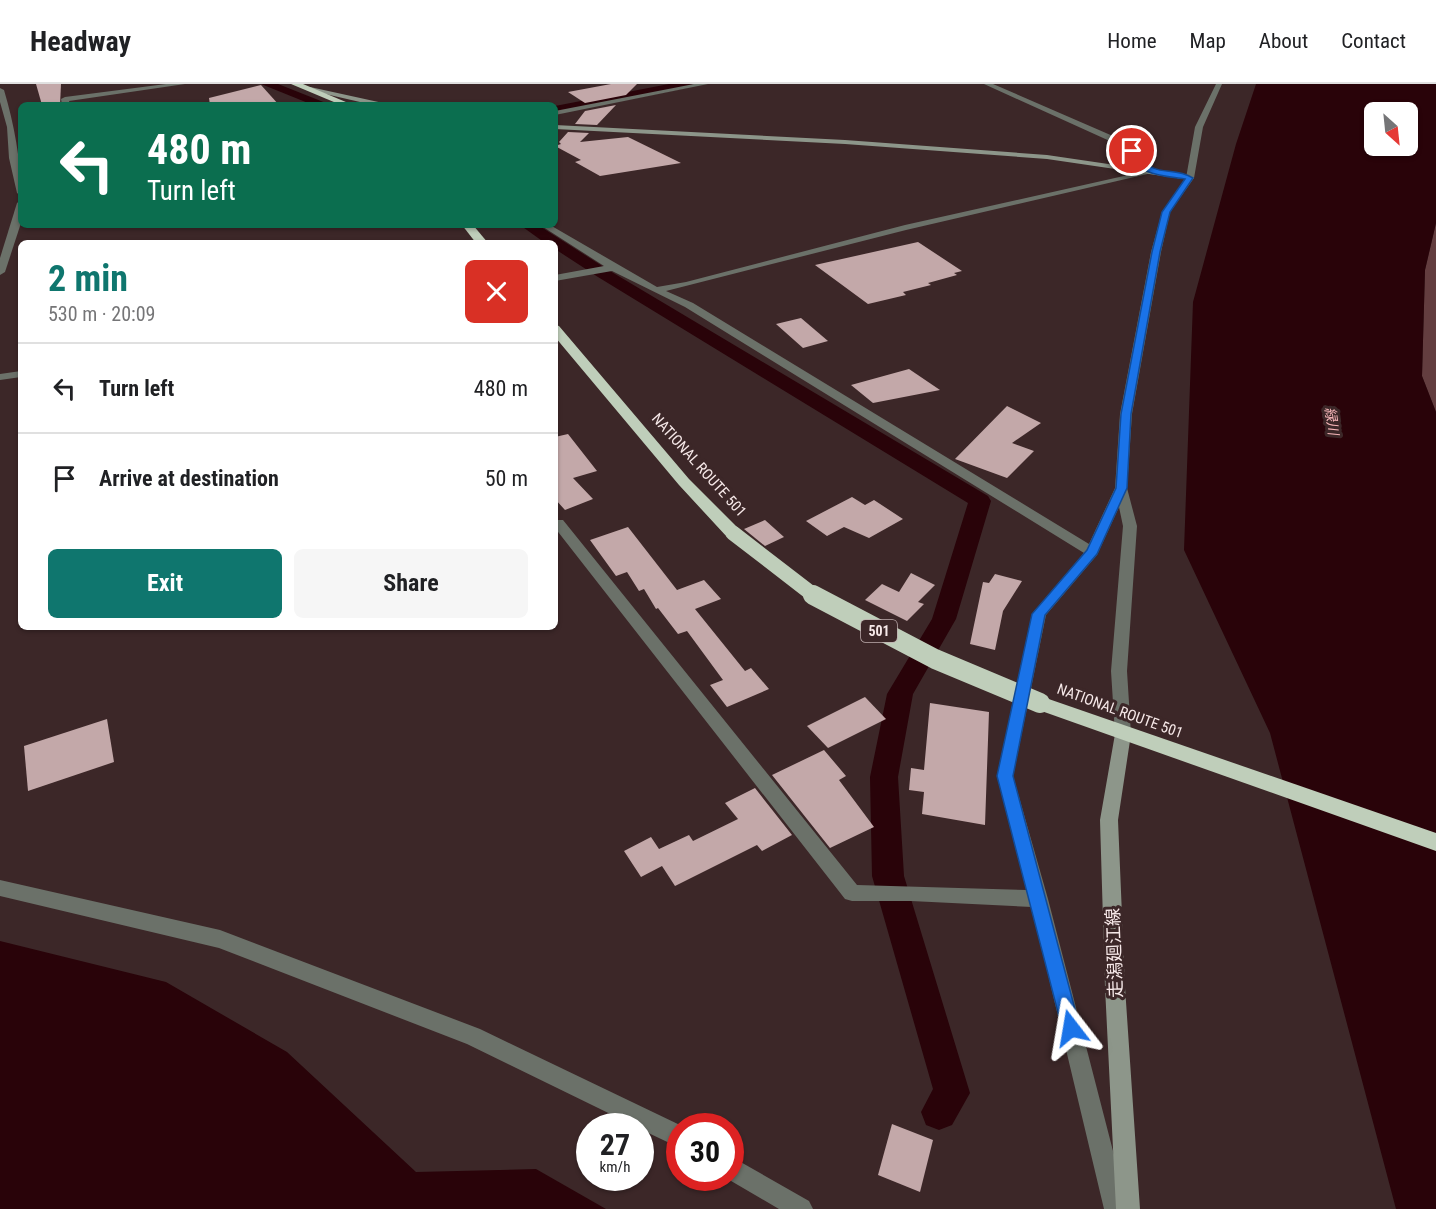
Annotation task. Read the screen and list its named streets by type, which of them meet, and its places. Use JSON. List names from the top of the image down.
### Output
{
  "streets": {
    "highway": ["NATIONAL ROUTE 501", "501"],
    "street": ["走潟廻江線"]
  },
  "crossings": [
    ["NATIONAL ROUTE 501", "走潟廻江線"]
  ],
  "water": ["緑川"],
  "north": "bottom right",
  "page": {
    "header": "Headway",
    "nav": [
      "Home",
      "Map",
      "About",
      "Contact"
    ],
    "turn": ["480 m", "Turn left"],
    "heading": ["2 min", "530 m · 20:09"],
    "list": [
      {
        "name": "Turn left",
        "value": "480 m"
      },
      {
        "name": "Arrive at destination",
        "value": "50 m"
      }
    ],
    "buttons": ["Exit", "Share"],
    "speed": "27 km/h",
    "limit": "30"
  }
}
